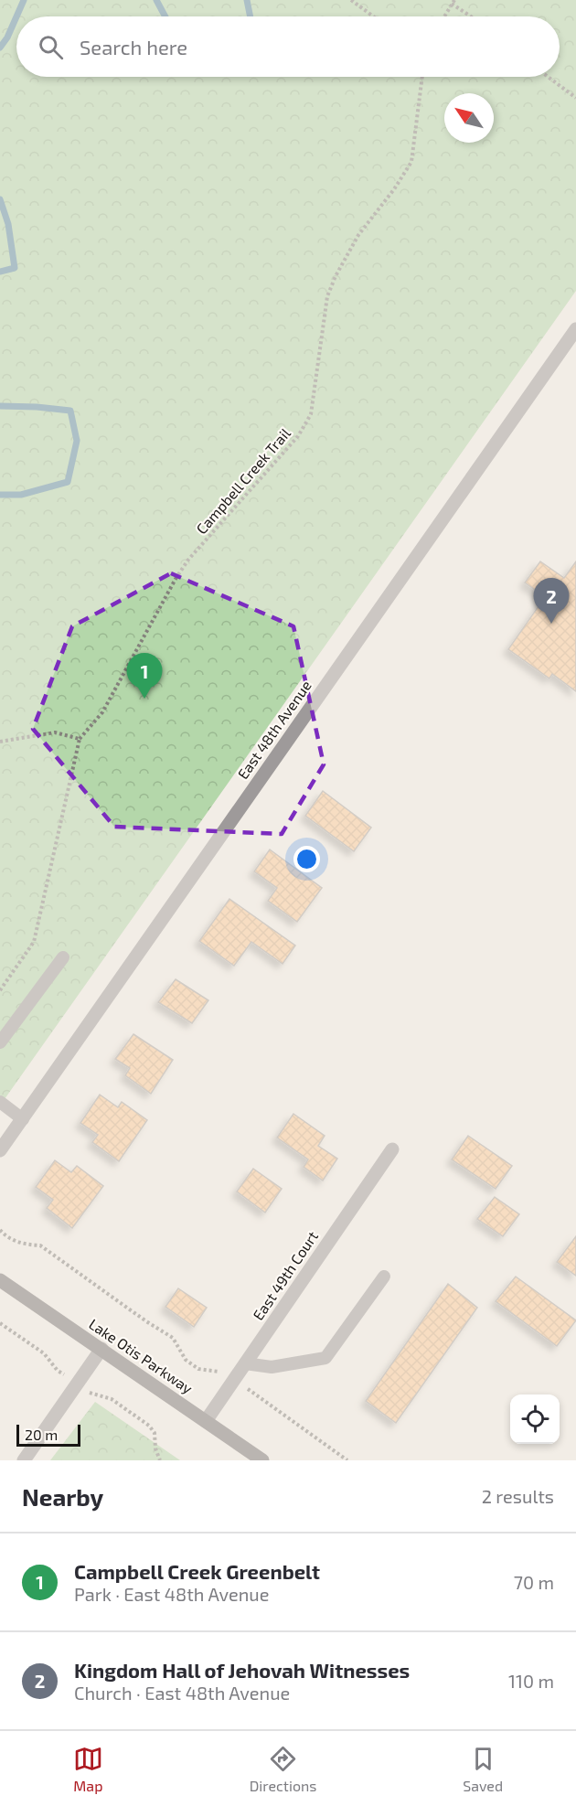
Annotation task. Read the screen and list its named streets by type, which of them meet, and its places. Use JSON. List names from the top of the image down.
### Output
{
  "streets": {
    "main road": ["Lake Otis Parkway"],
    "street": ["East 48th Avenue", "East 49th Court"],
    "path": ["Campbell Creek Trail"]
  },
  "crossings": [
    ["East 49th Court", "Lake Otis Parkway"]
  ],
  "scale_bar": "20 m",
  "north": "top left",
  "page": {
    "search": "Search here",
    "pins": ["2", "1"],
    "scale": "20 m",
    "heading": ["Nearby", "2 results"],
    "list": [
      {
        "mark": "1",
        "name": "Campbell Creek Greenbelt",
        "note": "Park · East 48th Avenue",
        "value": "70 m"
      },
      {
        "mark": "2",
        "name": "Kingdom Hall of Jehovah Witnesses",
        "note": "Church · East 48th Avenue",
        "value": "110 m"
      }
    ],
    "nav": ["Map", "Directions", "Saved"]
  }
}
